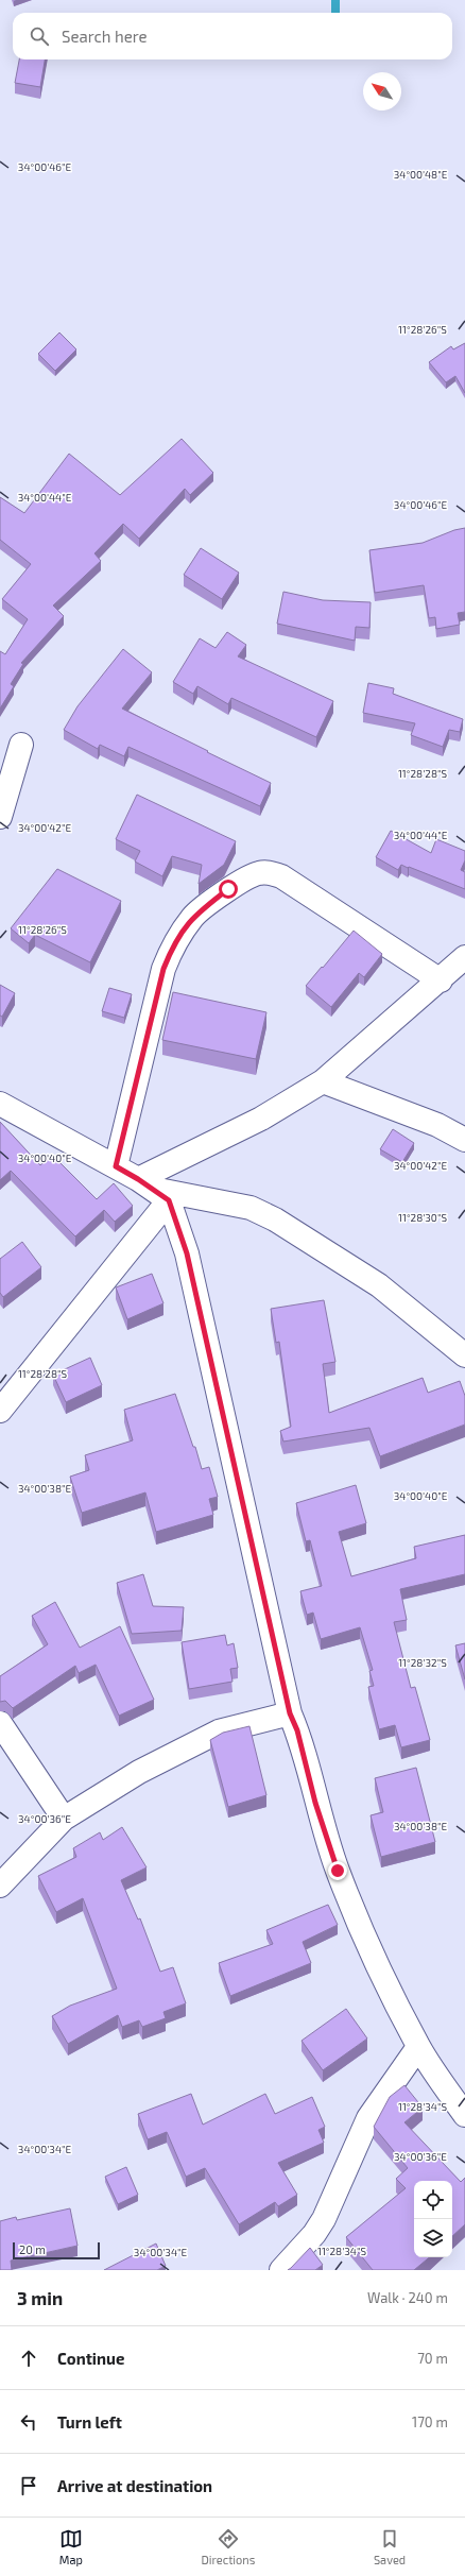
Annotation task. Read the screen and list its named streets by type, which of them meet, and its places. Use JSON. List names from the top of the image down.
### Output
{
  "scale_bar": "20 m",
  "north": "top left",
  "page": {
    "search": "Search here",
    "scale": "20 m",
    "heading": ["3 min", "Walk · 240 m"],
    "list": [
      ["Continue", "70 m"],
      ["Turn left", "170 m"],
      "Arrive at destination"
    ],
    "nav": ["Map", "Directions", "Saved"]
  },
  "coordinates": [
    "34°00'46\"E",
    "34°00'48\"E",
    "11°28'26\"S",
    "34°00'44\"E",
    "11°28'28\"S",
    "34°00'42\"E",
    "34°00'40\"E",
    "11°28'30\"S",
    "34°00'38\"E",
    "11°28'32\"S",
    "34°00'36\"E",
    "11°28'34\"S",
    "34°00'34\"E"
  ]
}
